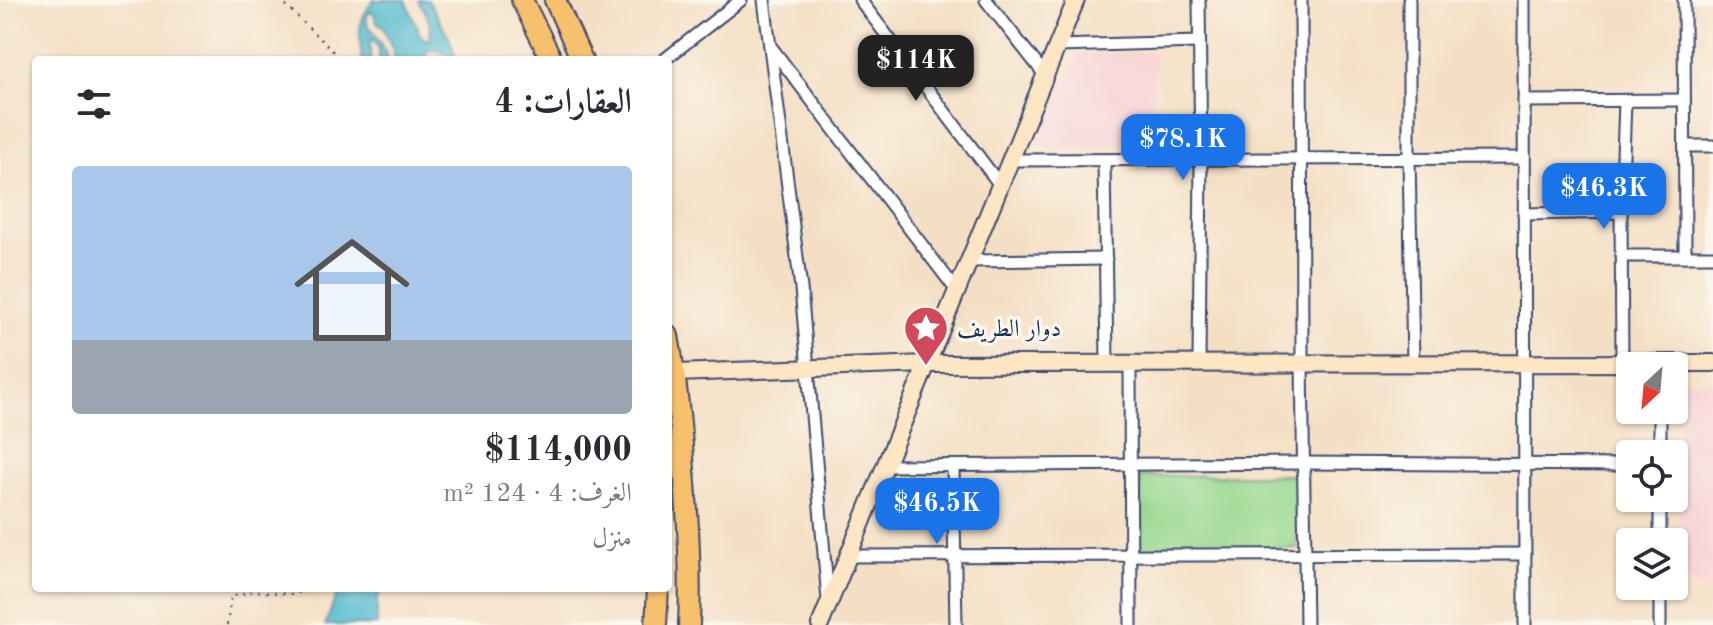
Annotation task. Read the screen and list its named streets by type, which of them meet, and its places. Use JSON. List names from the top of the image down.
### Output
{
  "places": {
    "place": ["دوار الطريف"]
  },
  "north": "bottom left",
  "page": {
    "price": [
      "$114K",
      "$78.1K",
      "$46.3K",
      "$46.5K"
    ],
    "heading": "العقارات: 4",
    "list": [
      {
        "name": "$114,000",
        "note": "الغرف: 4 · 124 m² · منزل"
      }
    ]
  }
}
